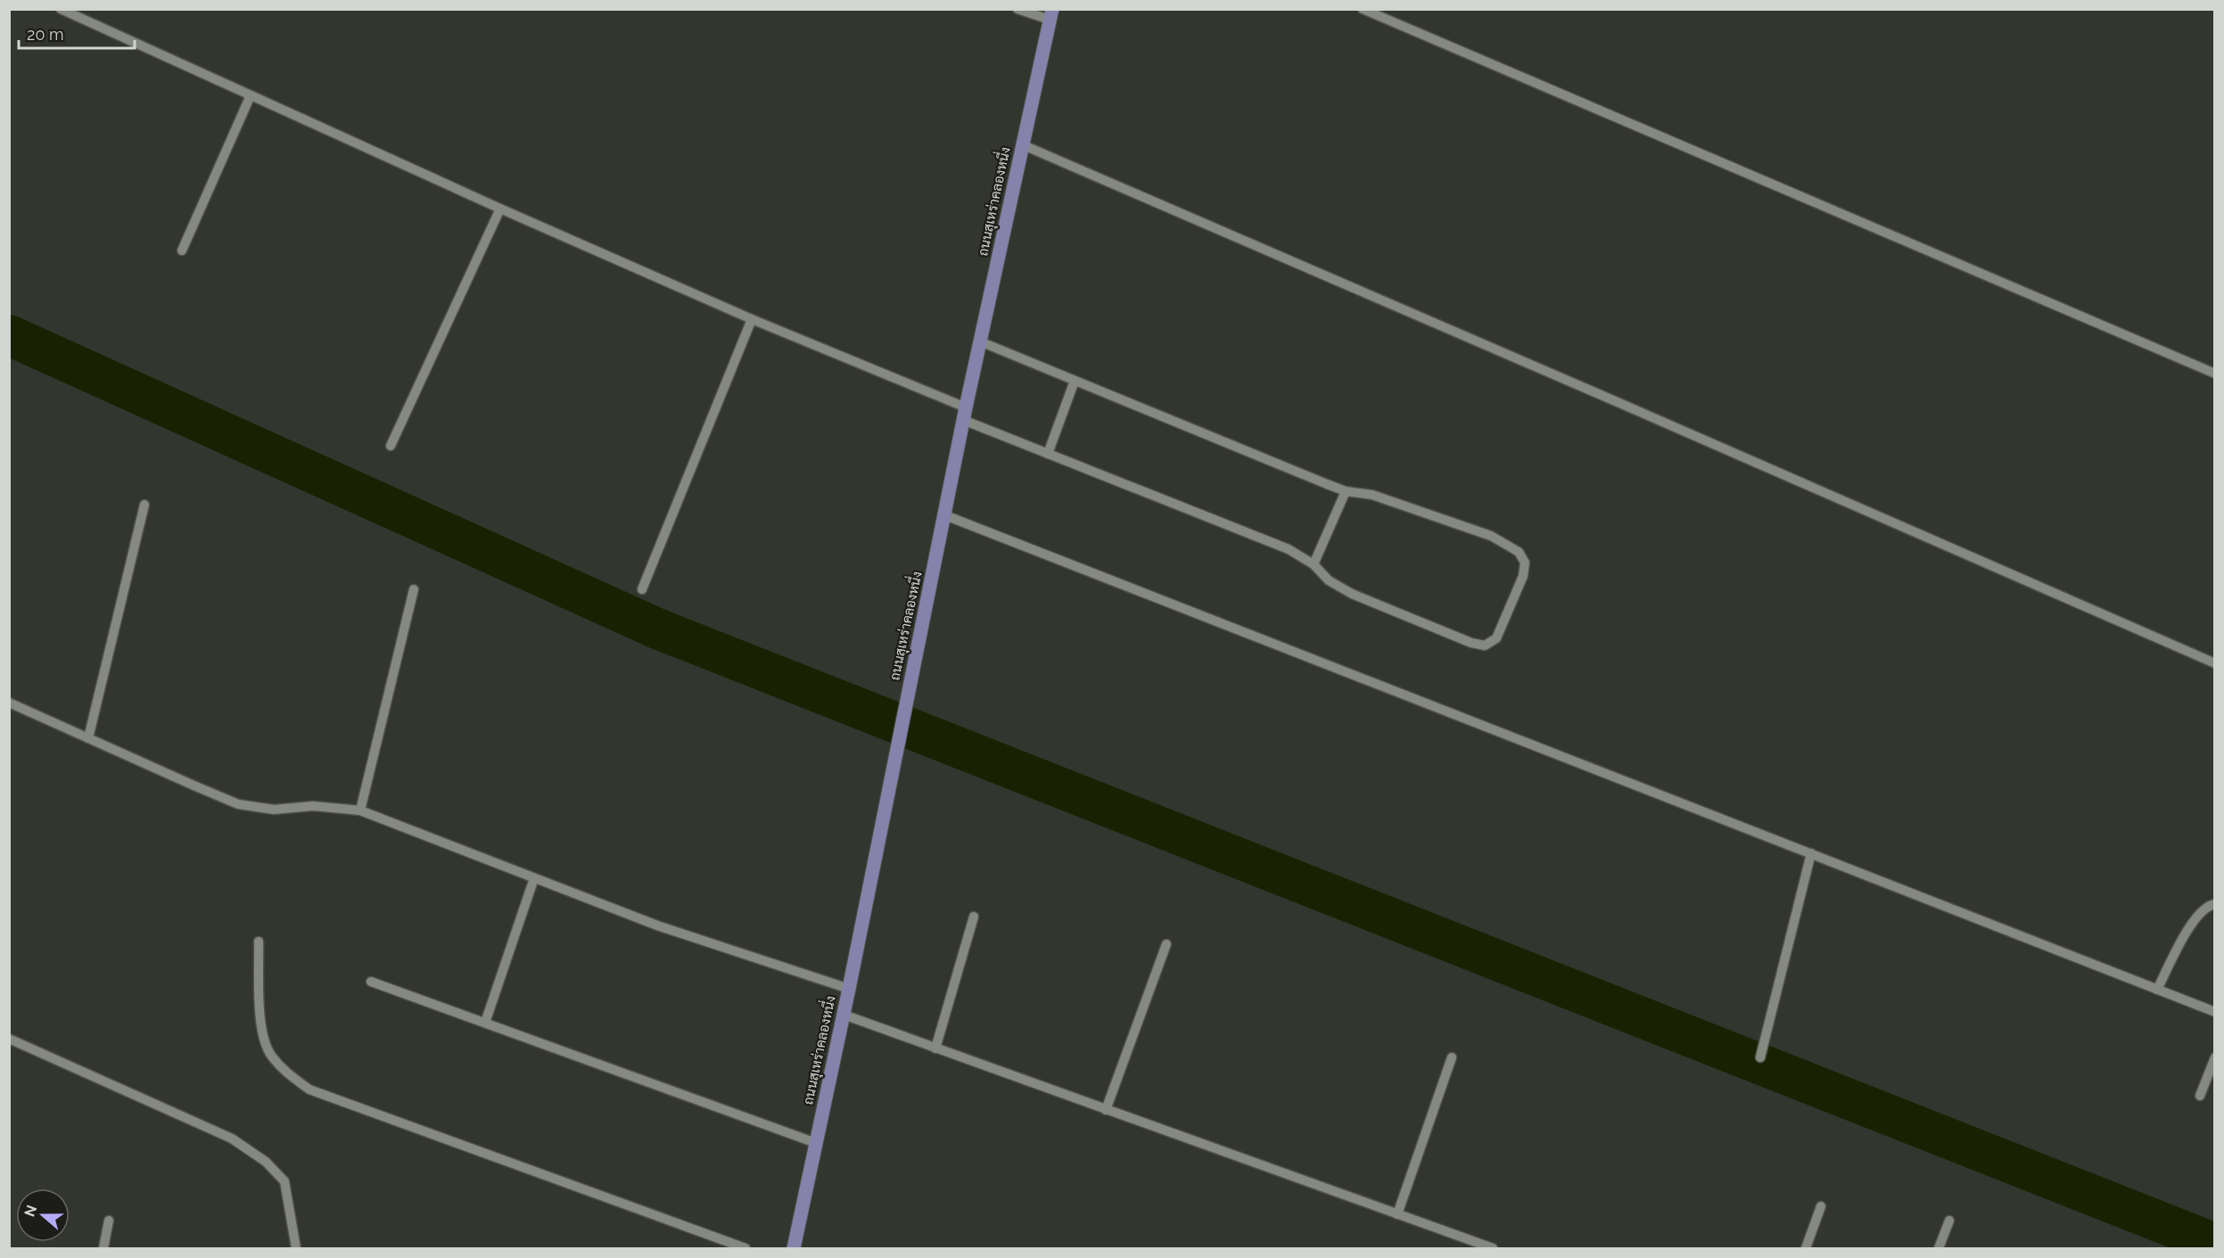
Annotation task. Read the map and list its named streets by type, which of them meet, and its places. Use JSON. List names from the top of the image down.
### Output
{
  "streets": {
    "main road": ["ถนนสุเหร่าคลองหนึ่ง"]
  },
  "scale_bar": "20 m",
  "north": "left"
}
